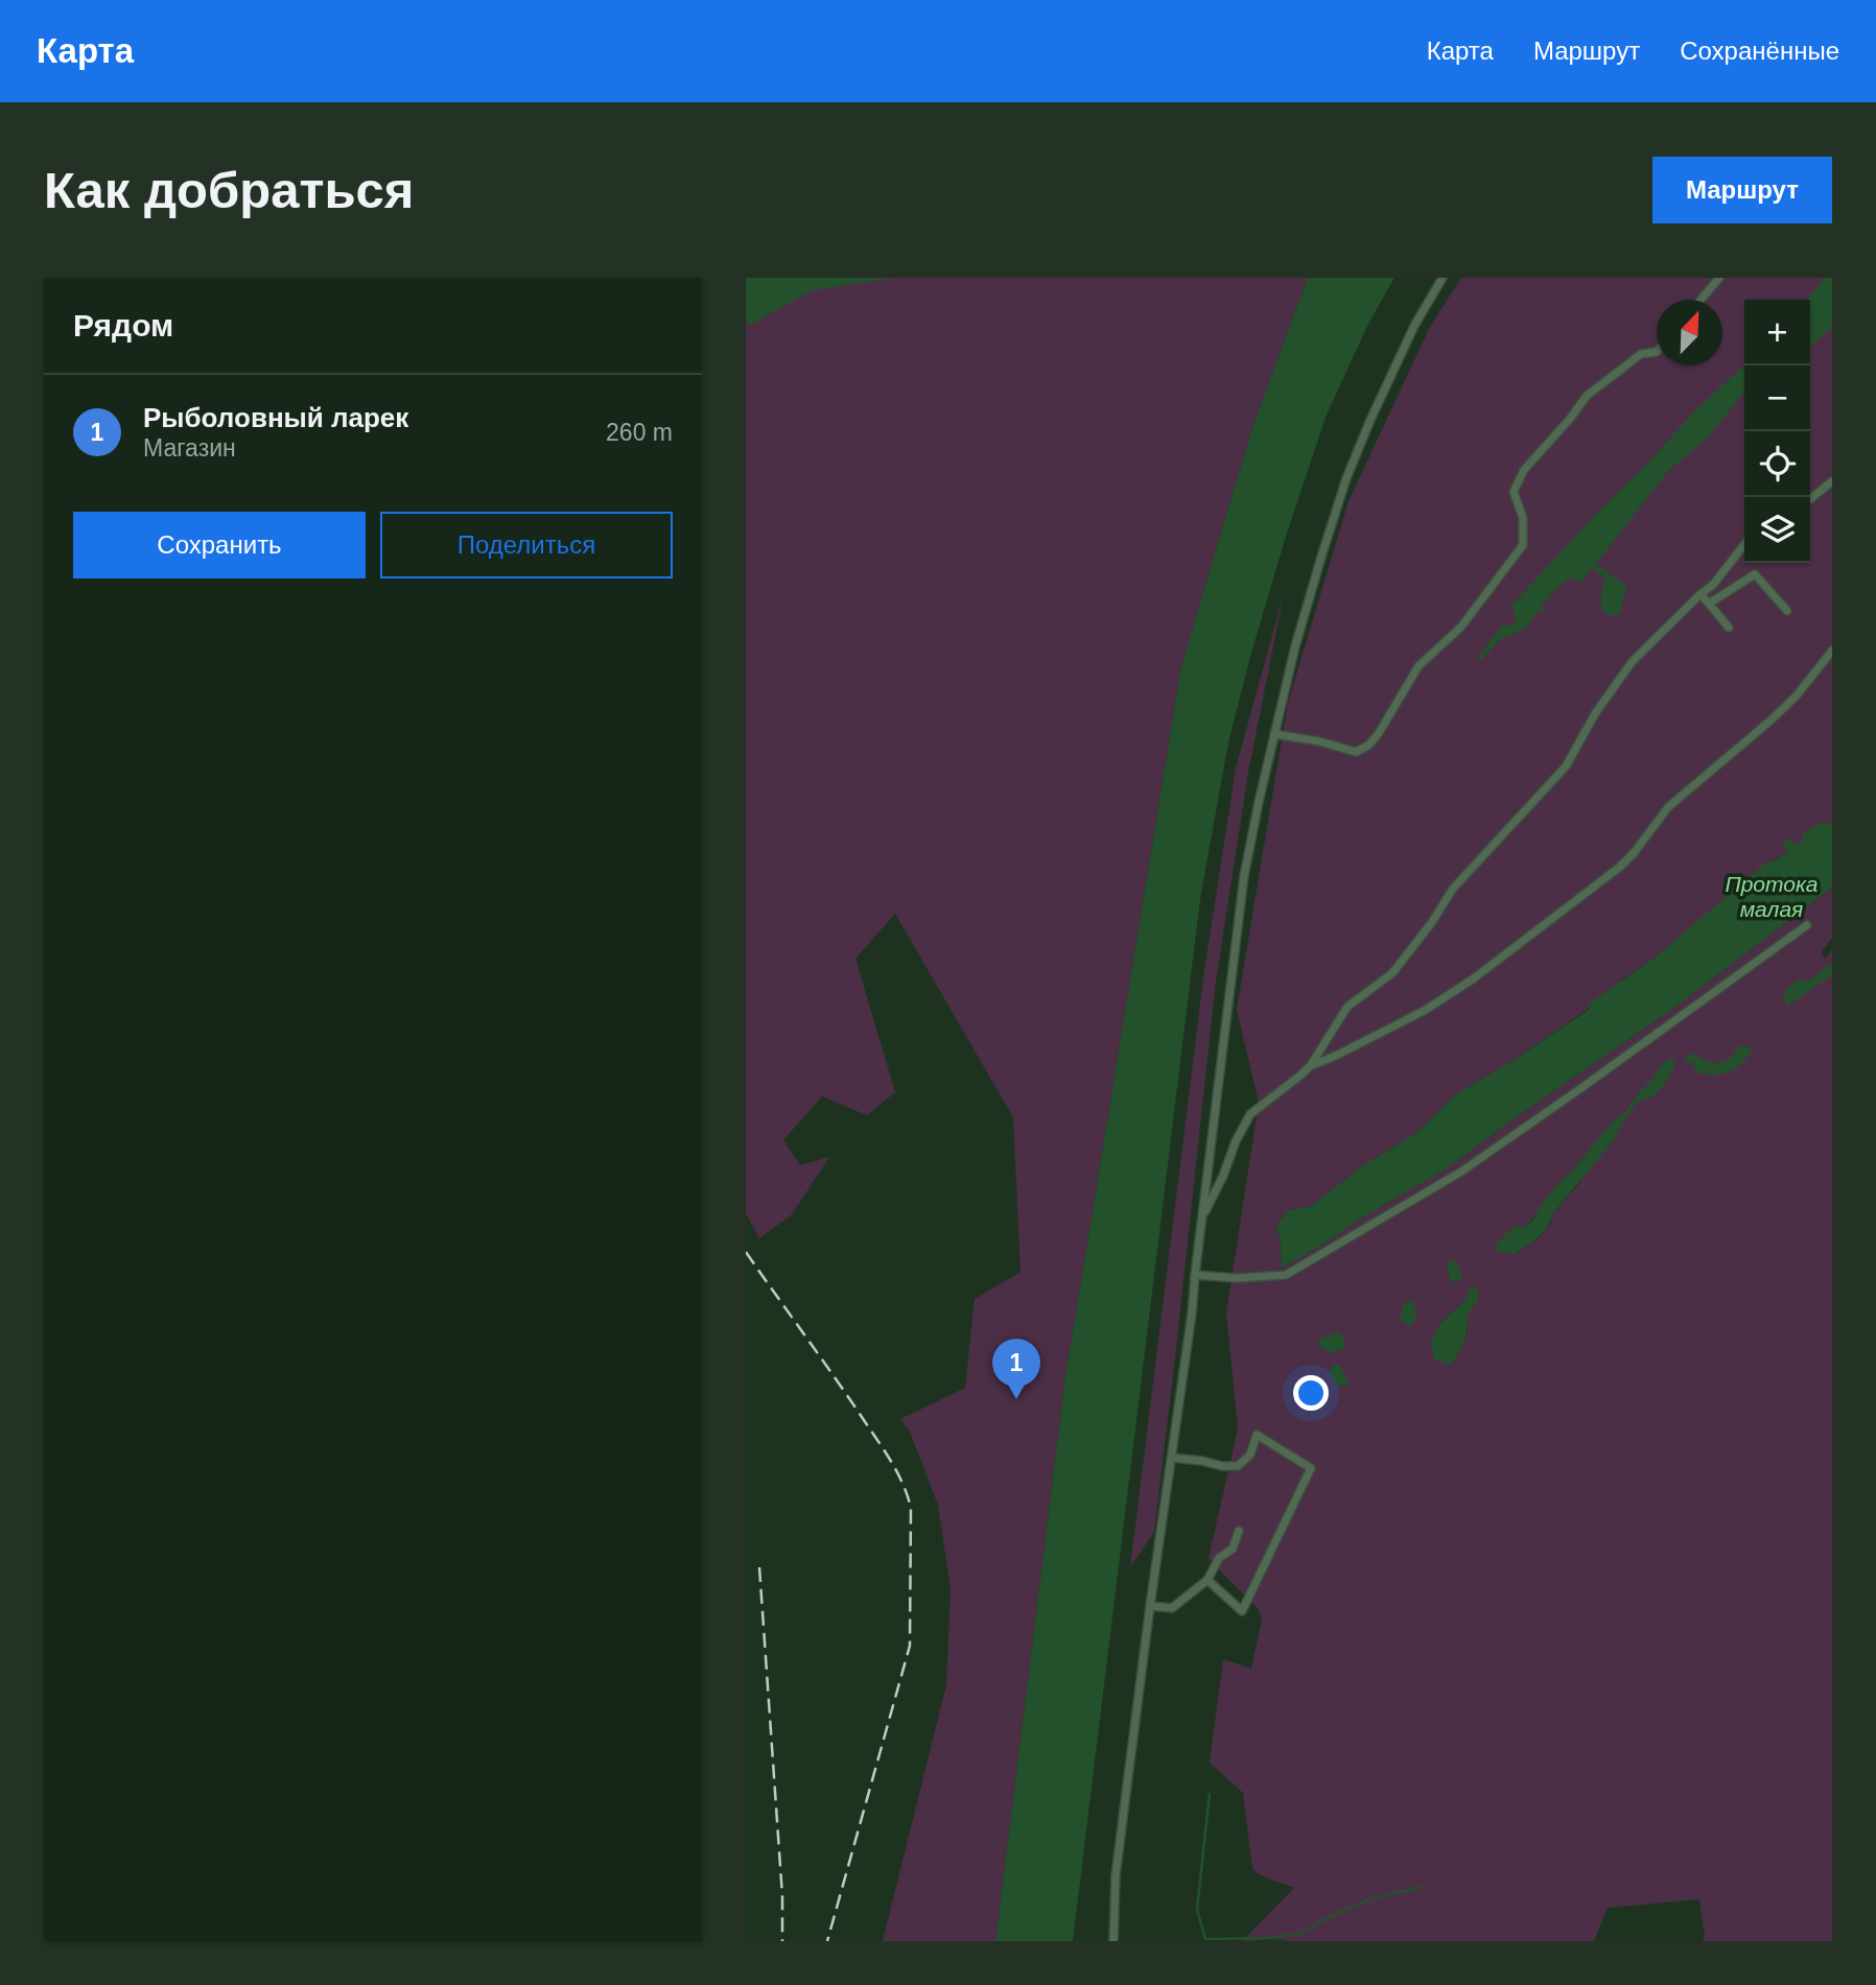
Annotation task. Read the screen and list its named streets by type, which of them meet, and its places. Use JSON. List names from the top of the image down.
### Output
{
  "water": ["Протока малая"],
  "north": "top right",
  "page": {
    "header": "Карта",
    "nav": ["Карта", "Маршрут", "Сохранённые"],
    "buttons": [
      "Маршрут",
      ["Сохранить", "Поделиться"]
    ],
    "title": "Как добраться",
    "heading": "Рядом",
    "map_buttons": ["+", "−"],
    "list": [
      {
        "mark": "1",
        "name": "Рыболовный ларек",
        "note": "Магазин",
        "value": "260 m"
      }
    ],
    "pins": "1"
  }
}
